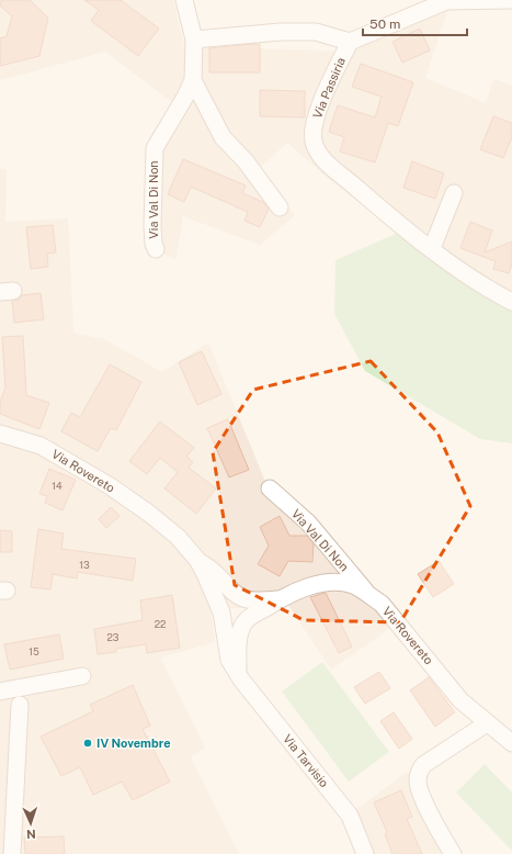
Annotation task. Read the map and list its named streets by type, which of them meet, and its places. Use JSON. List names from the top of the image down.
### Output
{
  "streets": {
    "street": [
      "Via Passiria",
      "Via Val Di Non",
      "Via Rovereto",
      "Via Tarvisio"
    ]
  },
  "crossings": [
    ["Via Val Di Non", "Via Rovereto"],
    ["Via Rovereto", "Via Tarvisio"]
  ],
  "places": ["IV Novembre"],
  "house_numbers": [
    "14",
    "13",
    "22",
    "23",
    "15"
  ],
  "scale_bar": "50 m",
  "north": "bottom"
}
